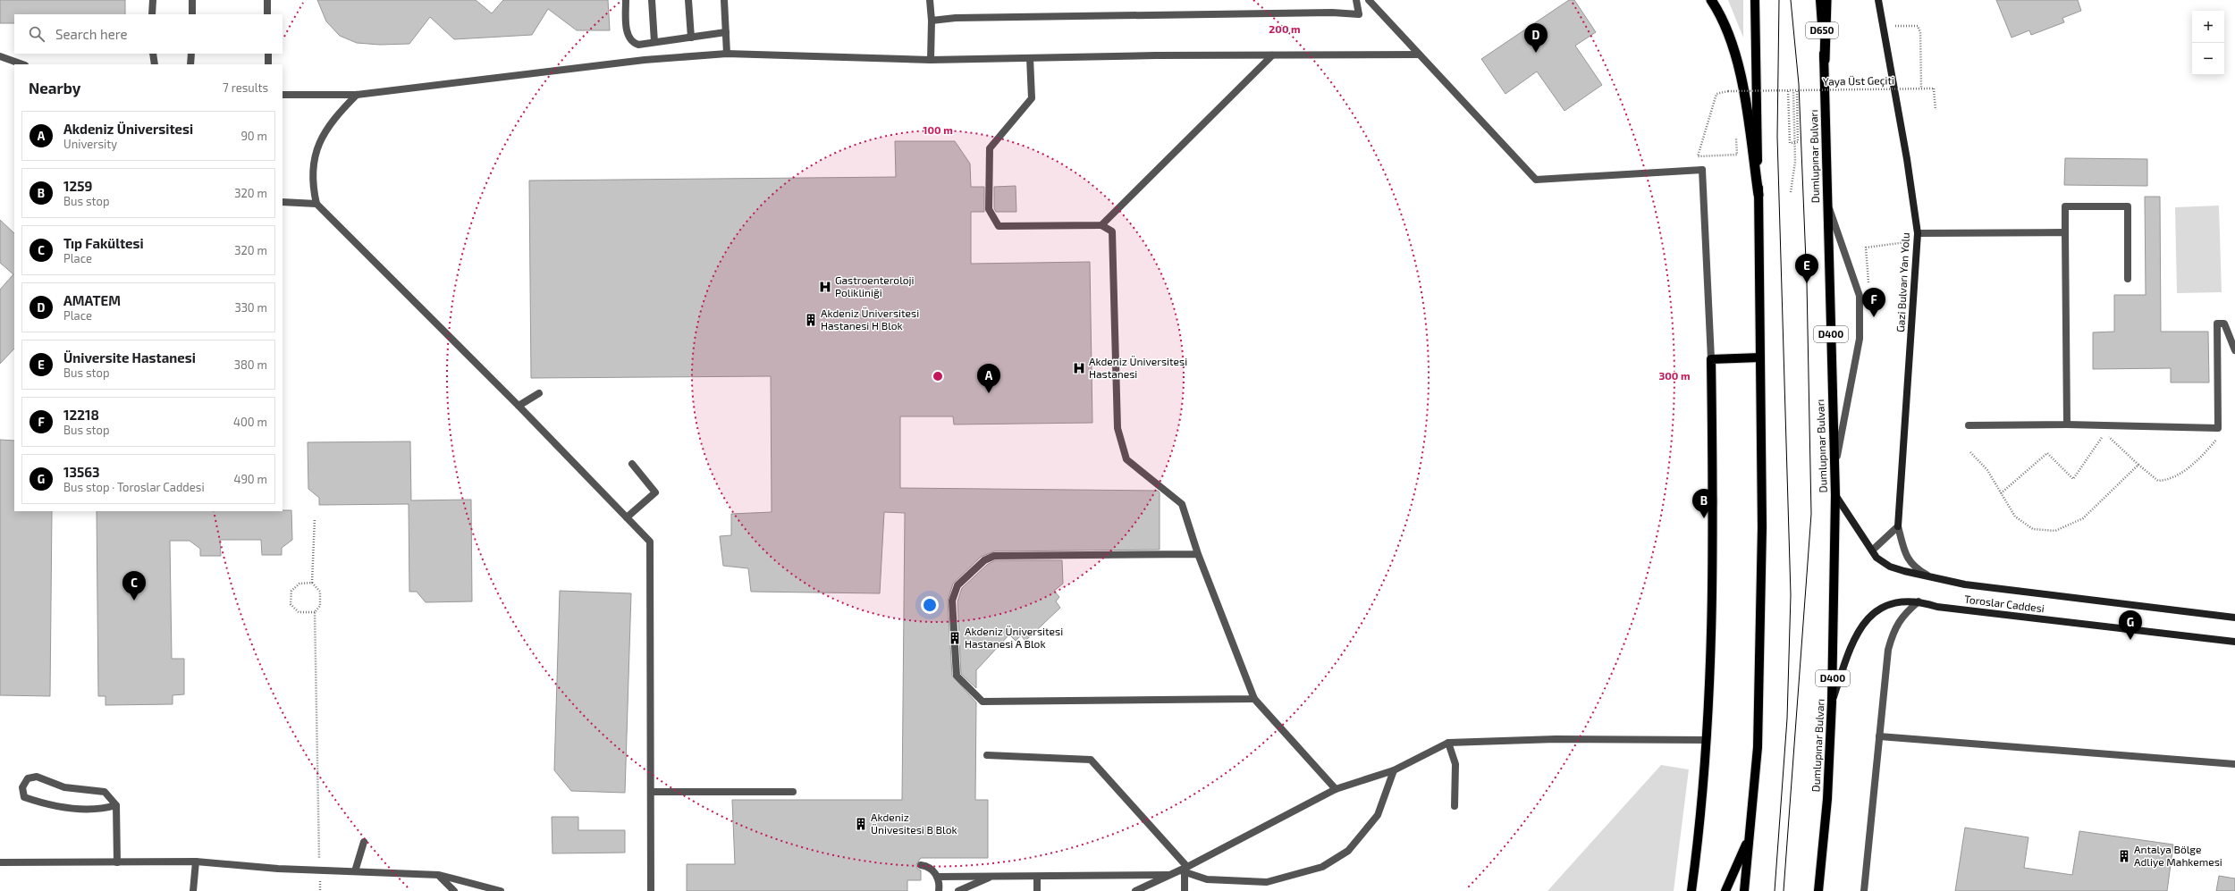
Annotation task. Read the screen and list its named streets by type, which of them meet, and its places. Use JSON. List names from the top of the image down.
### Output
{
  "streets": {
    "highway": ["D400"],
    "main road": [
      "D650",
      "Dumlupınar Bulvarı",
      "Gazi Bulvarı Yan Yolu",
      "Toroslar Caddesi"
    ],
    "path": ["Yaya Üst Geçiti"]
  },
  "crossings": [
    ["Dumlupınar Bulvarı", "D400"],
    ["Dumlupınar Bulvarı", "Toroslar Caddesi"]
  ],
  "places": {
    "hospital": ["Gastroenteroloji Polikliniği", "Akdeniz Üniversitesi Hastanesi"],
    "building": [
      "Akdeniz Üniversitesi Hastanesi H Blok",
      "Akdeniz Üniversitesi Hastanesi A Blok",
      "Akdeniz Ünivesitesi B Blok",
      "Antalya Bölge Adliye Mahkemesi"
    ]
  },
  "page": {
    "map_buttons": ["+", "−"],
    "search": "Search here",
    "pins": [
      "D",
      "E",
      "F",
      "A",
      "B",
      "C",
      "G"
    ],
    "heading": ["Nearby", "7 results"],
    "list": [
      {
        "mark": "A",
        "name": "Akdeniz Üniversitesi",
        "note": "University",
        "value": "90 m"
      },
      {
        "mark": "B",
        "name": "1259",
        "note": "Bus stop",
        "value": "320 m"
      },
      {
        "mark": "C",
        "name": "Tıp Fakültesi",
        "note": "Place",
        "value": "320 m"
      },
      {
        "mark": "D",
        "name": "AMATEM",
        "note": "Place",
        "value": "330 m"
      },
      {
        "mark": "E",
        "name": "Üniversite Hastanesi",
        "note": "Bus stop",
        "value": "380 m"
      },
      {
        "mark": "F",
        "name": "12218",
        "note": "Bus stop",
        "value": "400 m"
      },
      {
        "mark": "G",
        "name": "13563",
        "note": "Bus stop · Toroslar Caddesi",
        "value": "490 m"
      }
    ]
  },
  "rings": ["200 m", "100 m", "300 m"]
}
